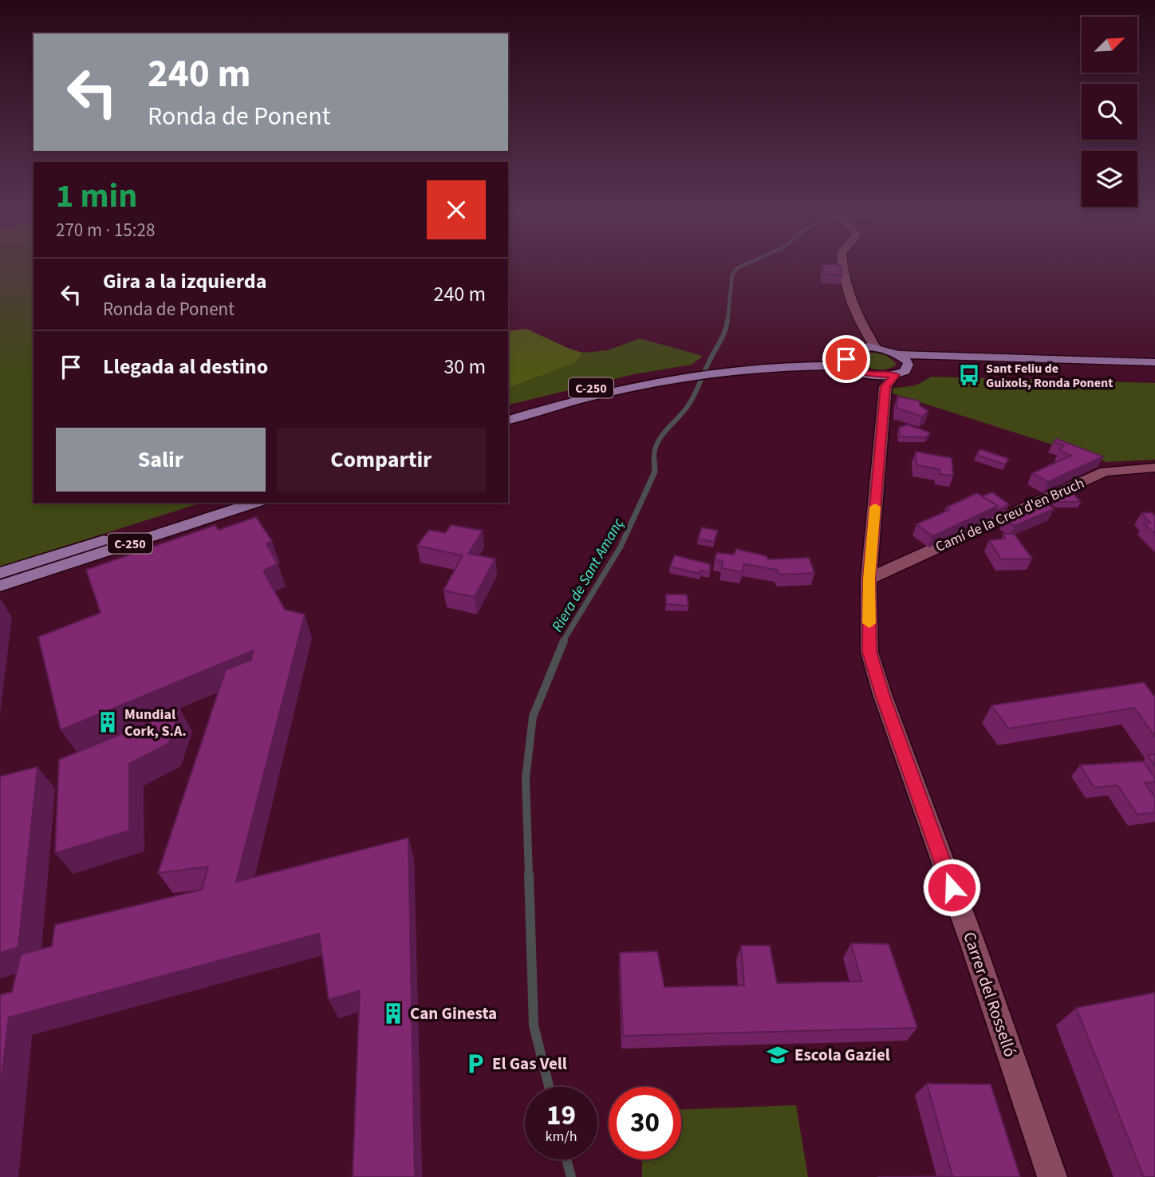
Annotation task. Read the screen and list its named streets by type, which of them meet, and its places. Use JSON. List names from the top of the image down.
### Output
{
  "streets": {
    "main road": ["C-250"],
    "street": ["Camí de la Creu d'en Bruch", "Carrer del Rosselló"]
  },
  "crossings": [
    ["C-250", "Carrer del Rosselló"],
    ["Camí de la Creu d'en Bruch", "Carrer del Rosselló"]
  ],
  "water": ["Riera de Sant Amanç"],
  "places": {
    "bus stop": ["Sant Feliu de Guixols, Ronda Ponent"],
    "building": ["Mundial Cork, S.A.", "Can Ginesta"],
    "school or university": ["Escola Gaziel"],
    "parking": ["El Gas Vell"]
  },
  "north": "top right",
  "page": {
    "turn": ["240 m", "Ronda de Ponent"],
    "heading": ["1 min", "270 m · 15:28"],
    "list": [
      {
        "name": "Gira a la izquierda",
        "note": "Ronda de Ponent",
        "value": "240 m"
      },
      {
        "name": "Llegada al destino",
        "value": "30 m"
      }
    ],
    "buttons": ["Salir", "Compartir"],
    "speed": "19 km/h",
    "limit": "30"
  }
}
